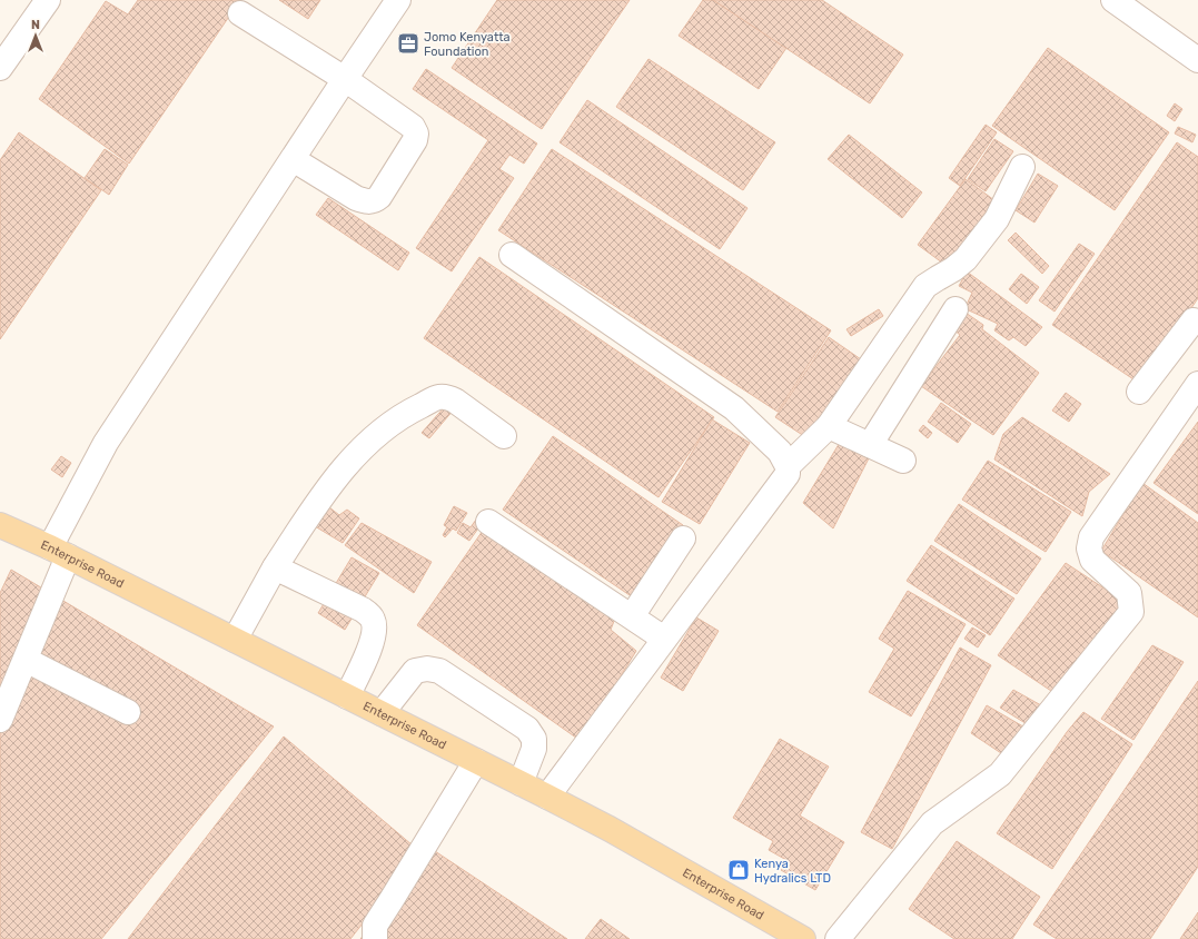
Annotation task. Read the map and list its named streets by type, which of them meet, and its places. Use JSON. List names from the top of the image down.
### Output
{
  "streets": {
    "main road": ["Enterprise Road"]
  },
  "places": {
    "office": ["Jomo Kenyatta Foundation"],
    "shop": ["Kenya Hydralics LTD"]
  },
  "north": "top"
}
